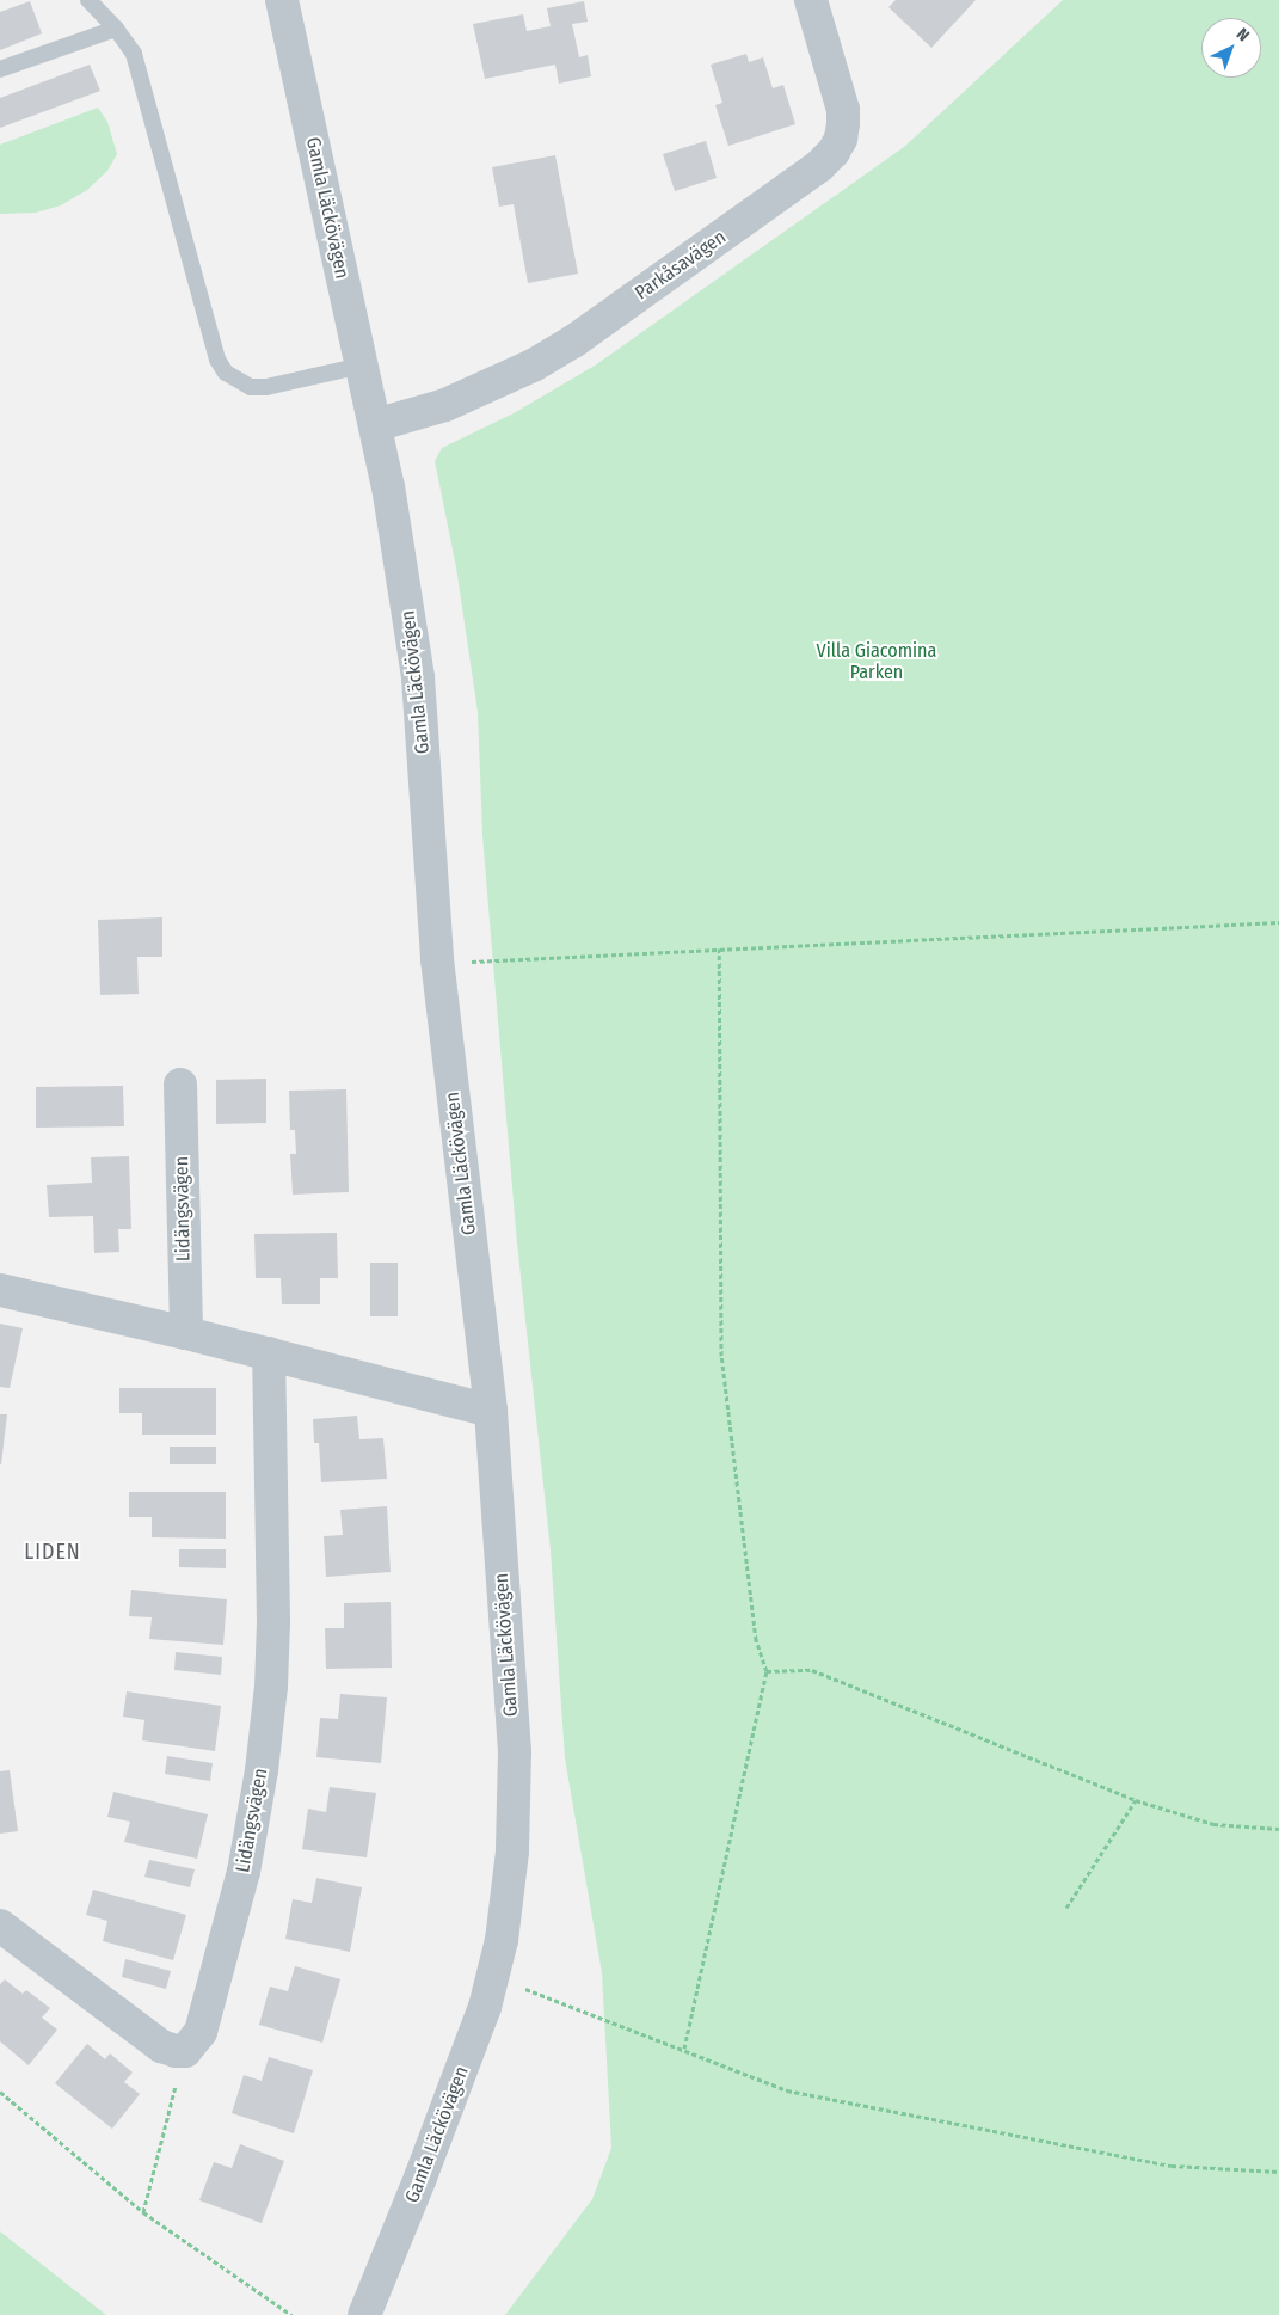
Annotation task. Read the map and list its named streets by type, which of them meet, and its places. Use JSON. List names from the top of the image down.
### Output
{
  "streets": {
    "street": ["Gamla Läckövägen", "Parkåsavägen", "Lidängsvägen"]
  },
  "crossings": [
    ["Gamla Läckövägen", "Parkåsavägen"]
  ],
  "districts": ["LIDEN"],
  "parks": ["Villa Giacomina Parken"],
  "north": "top right"
}
